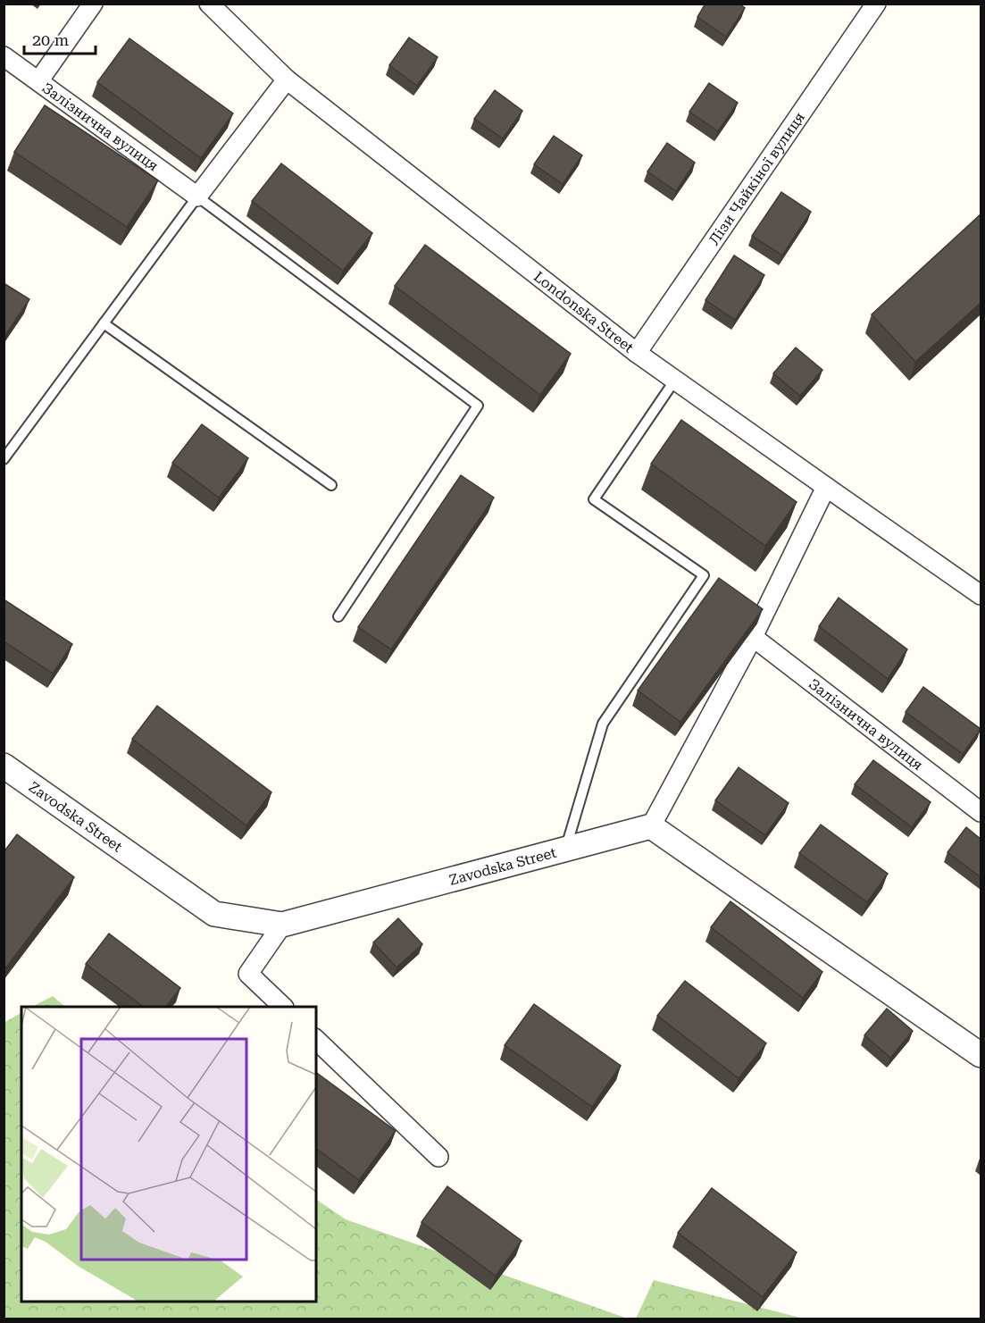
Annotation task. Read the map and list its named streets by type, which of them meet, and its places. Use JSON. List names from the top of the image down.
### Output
{
  "streets": {
    "street": [
      "Залізнична вулиця",
      "Лізи Чайкіної вулиця",
      "Londonska Street",
      "Zavodska Street"
    ]
  },
  "crossings": [
    ["Лізи Чайкіної вулиця", "Londonska Street"]
  ],
  "scale_bar": "20 m"
}
